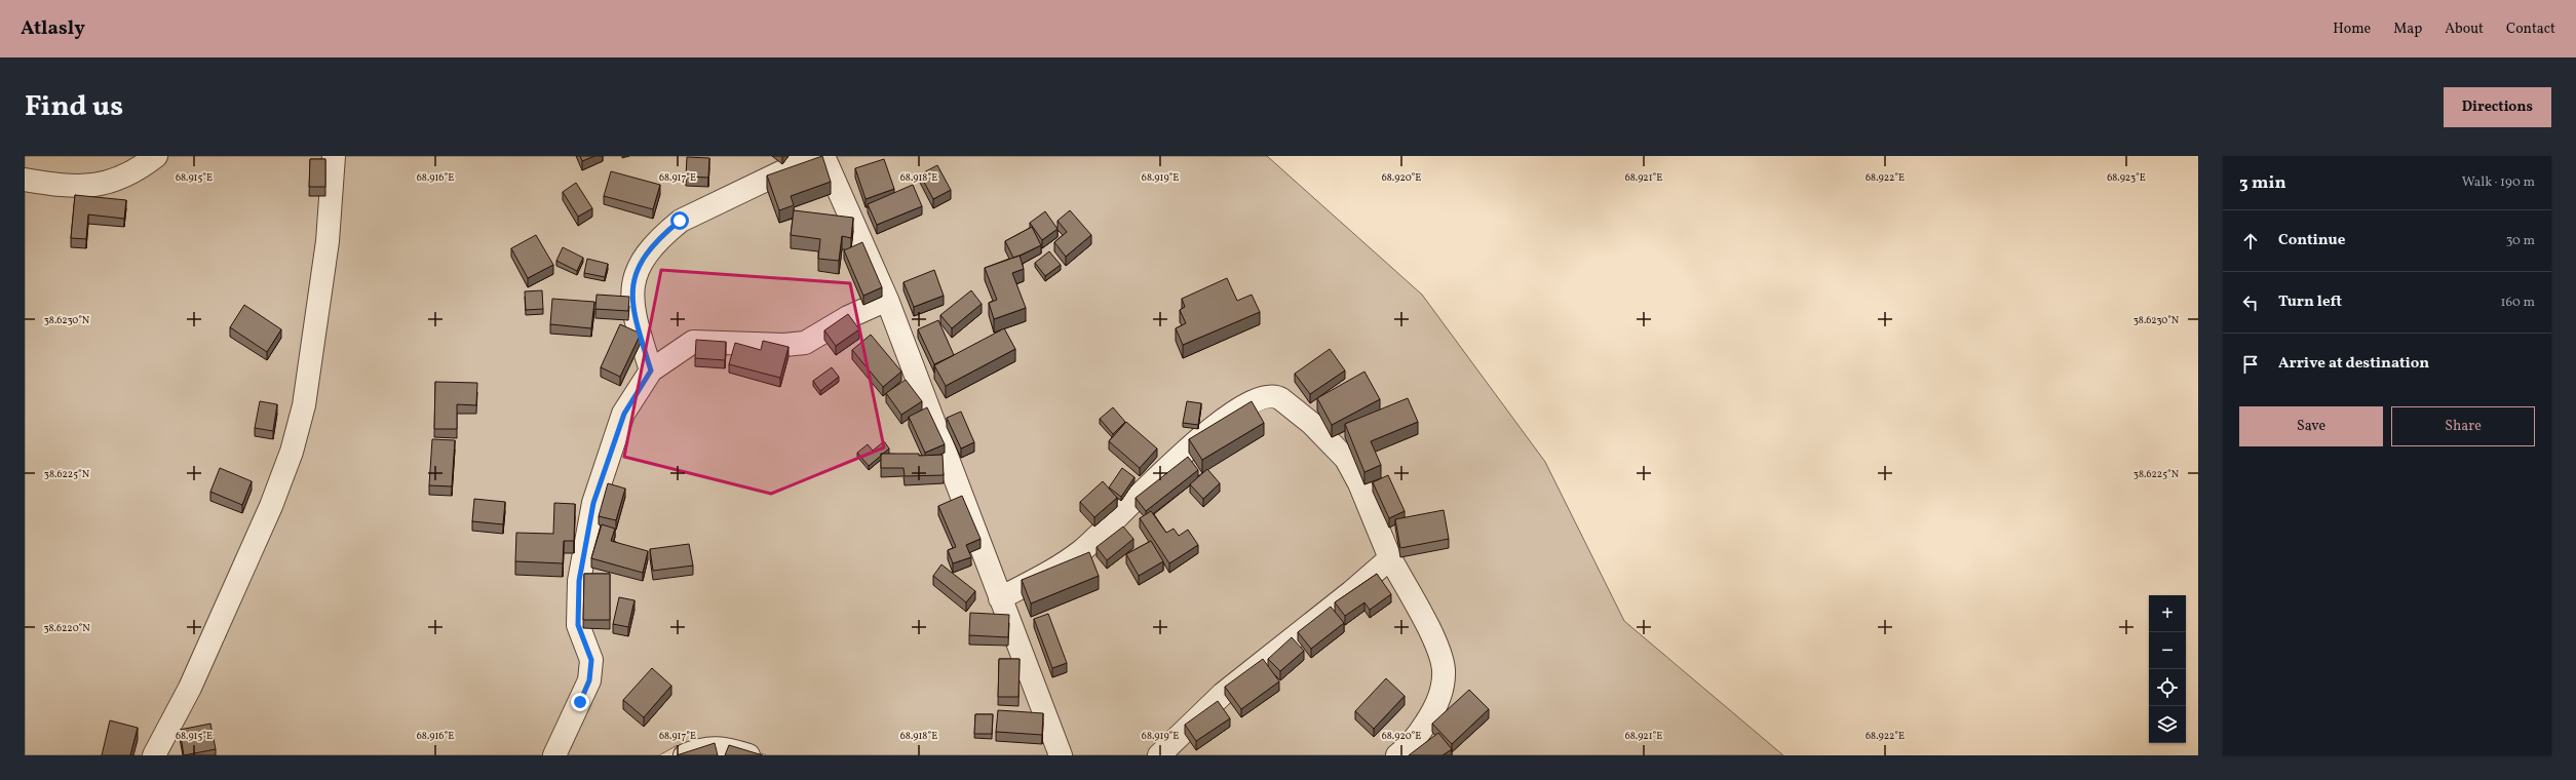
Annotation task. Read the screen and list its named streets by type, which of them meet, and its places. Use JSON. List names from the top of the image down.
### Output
{
  "page": {
    "header": "Atlasly",
    "nav": [
      "Home",
      "Map",
      "About",
      "Contact"
    ],
    "title": "Find us",
    "buttons": [
      "Directions",
      ["Save", "Share"]
    ],
    "heading": ["3 min", "Walk · 190 m"],
    "list": [
      ["Continue", "30 m"],
      ["Turn left", "160 m"],
      "Arrive at destination"
    ],
    "map_buttons": ["+", "−"]
  },
  "coordinates": [
    "68.915°E",
    "68.916°E",
    "68.917°E",
    "68.918°E",
    "68.919°E",
    "68.920°E",
    "68.921°E",
    "68.922°E",
    "68.923°E",
    "38.6230°N",
    "38.6225°N",
    "38.6220°N"
  ]
}
